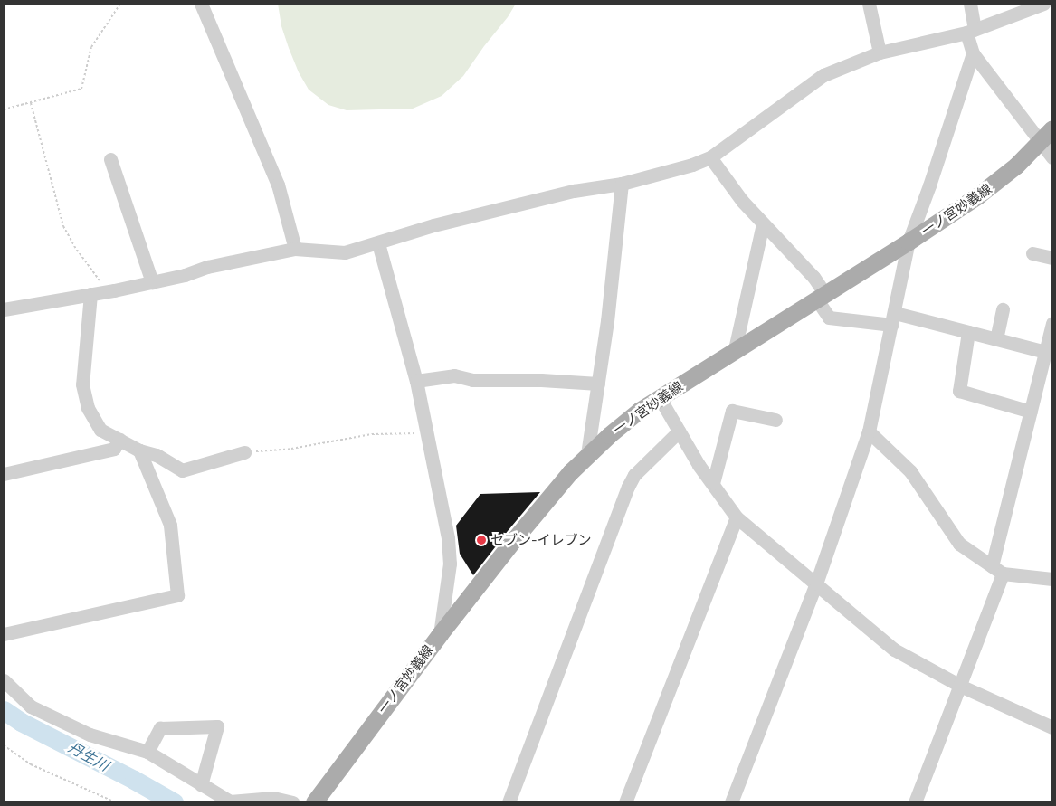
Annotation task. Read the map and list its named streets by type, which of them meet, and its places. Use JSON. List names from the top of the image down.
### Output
{
  "streets": {
    "main road": ["一ノ宮妙義線"]
  },
  "water": ["丹生川"],
  "places": ["セブン-イレブン"]
}
